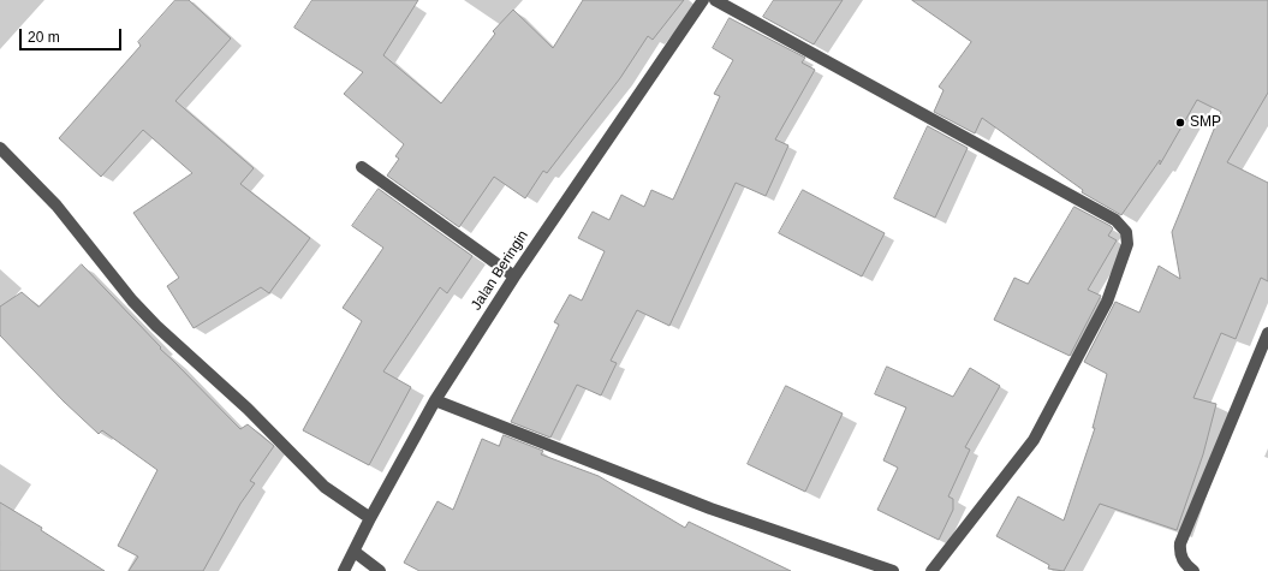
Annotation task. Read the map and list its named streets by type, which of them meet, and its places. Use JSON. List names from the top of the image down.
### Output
{
  "streets": {
    "street": ["Jalan Beringin"]
  },
  "places": ["SMP"],
  "scale_bar": "20 m"
}
